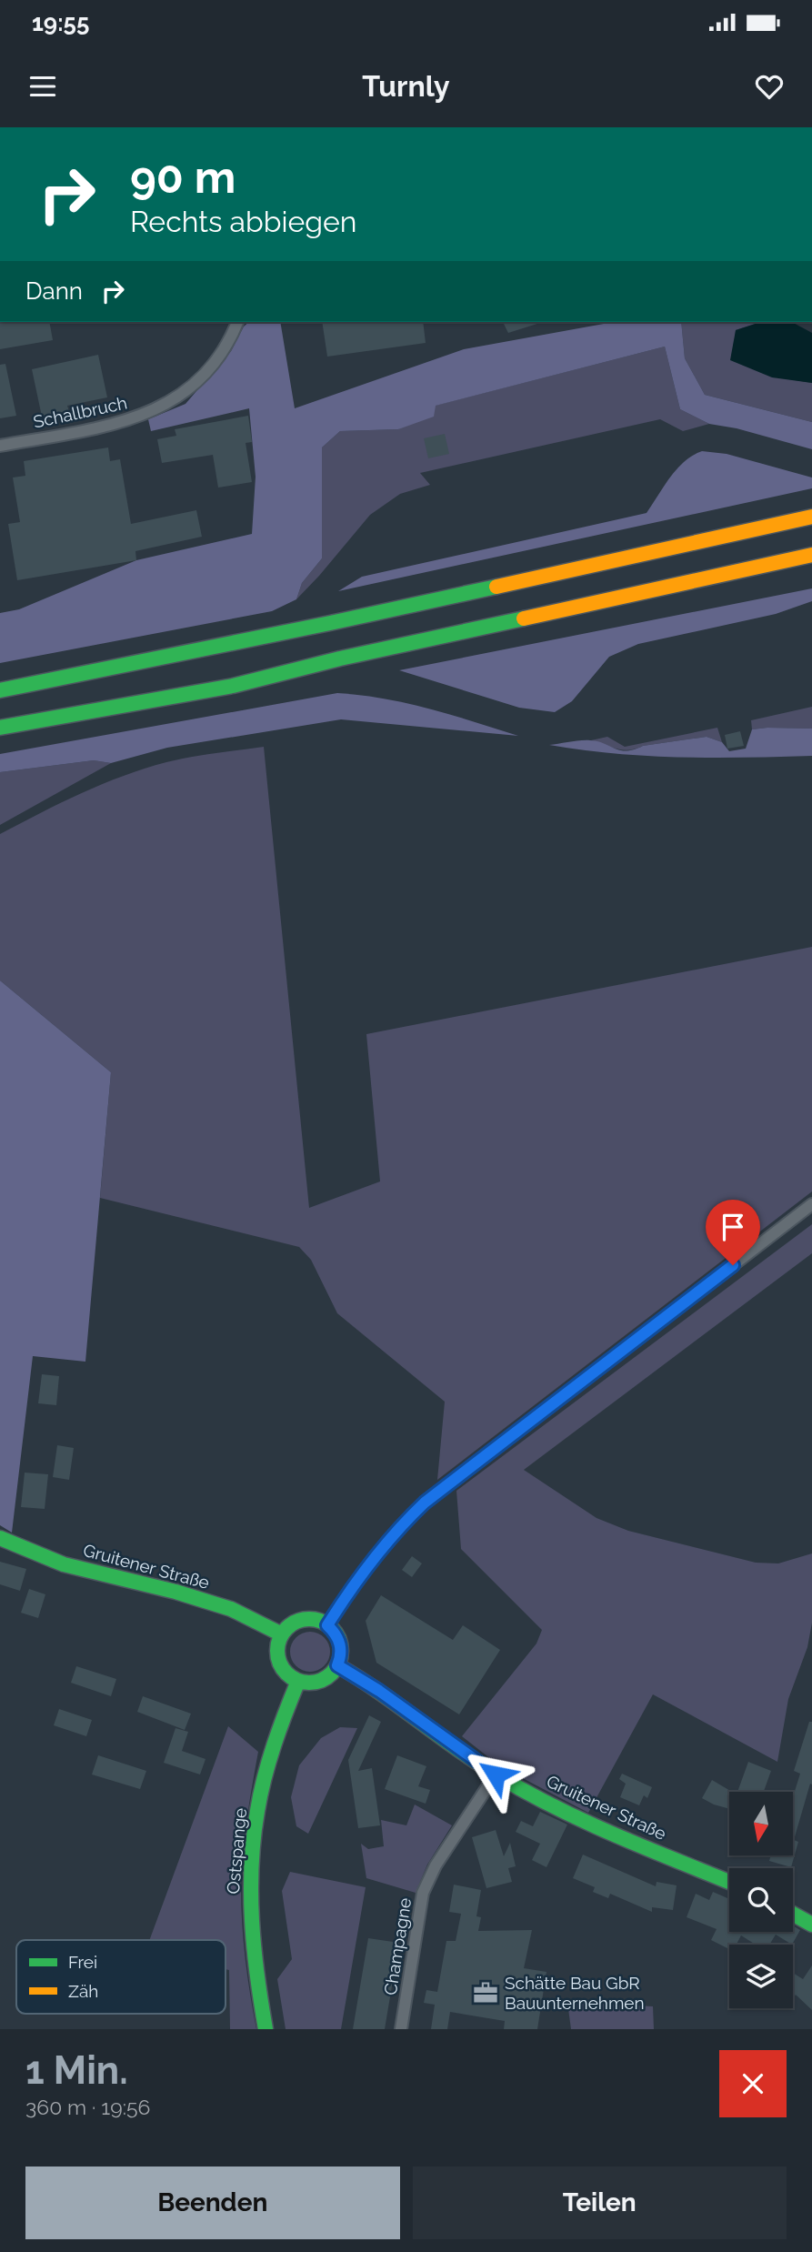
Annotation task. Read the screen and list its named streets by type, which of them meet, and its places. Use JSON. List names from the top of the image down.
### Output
{
  "streets": {
    "main road": ["Gruitener Straße", "Ostspange"],
    "street": ["Schallbruch", "Champagne"]
  },
  "crossings": [
    ["Gruitener Straße", "Ostspange"],
    ["Gruitener Straße", "Champagne"]
  ],
  "places": {
    "office": ["Schätte Bau GbR Bauunternehmen"]
  },
  "legend": ["Frei", "Zäh"],
  "north": "bottom",
  "page": {
    "status": "19:55",
    "header": "Turnly",
    "turn": ["90 m", "Rechts abbiegen"],
    "then": "Dann",
    "heading": ["1 Min.", "360 m · 19:56"],
    "buttons": ["Beenden", "Teilen"]
  }
}
